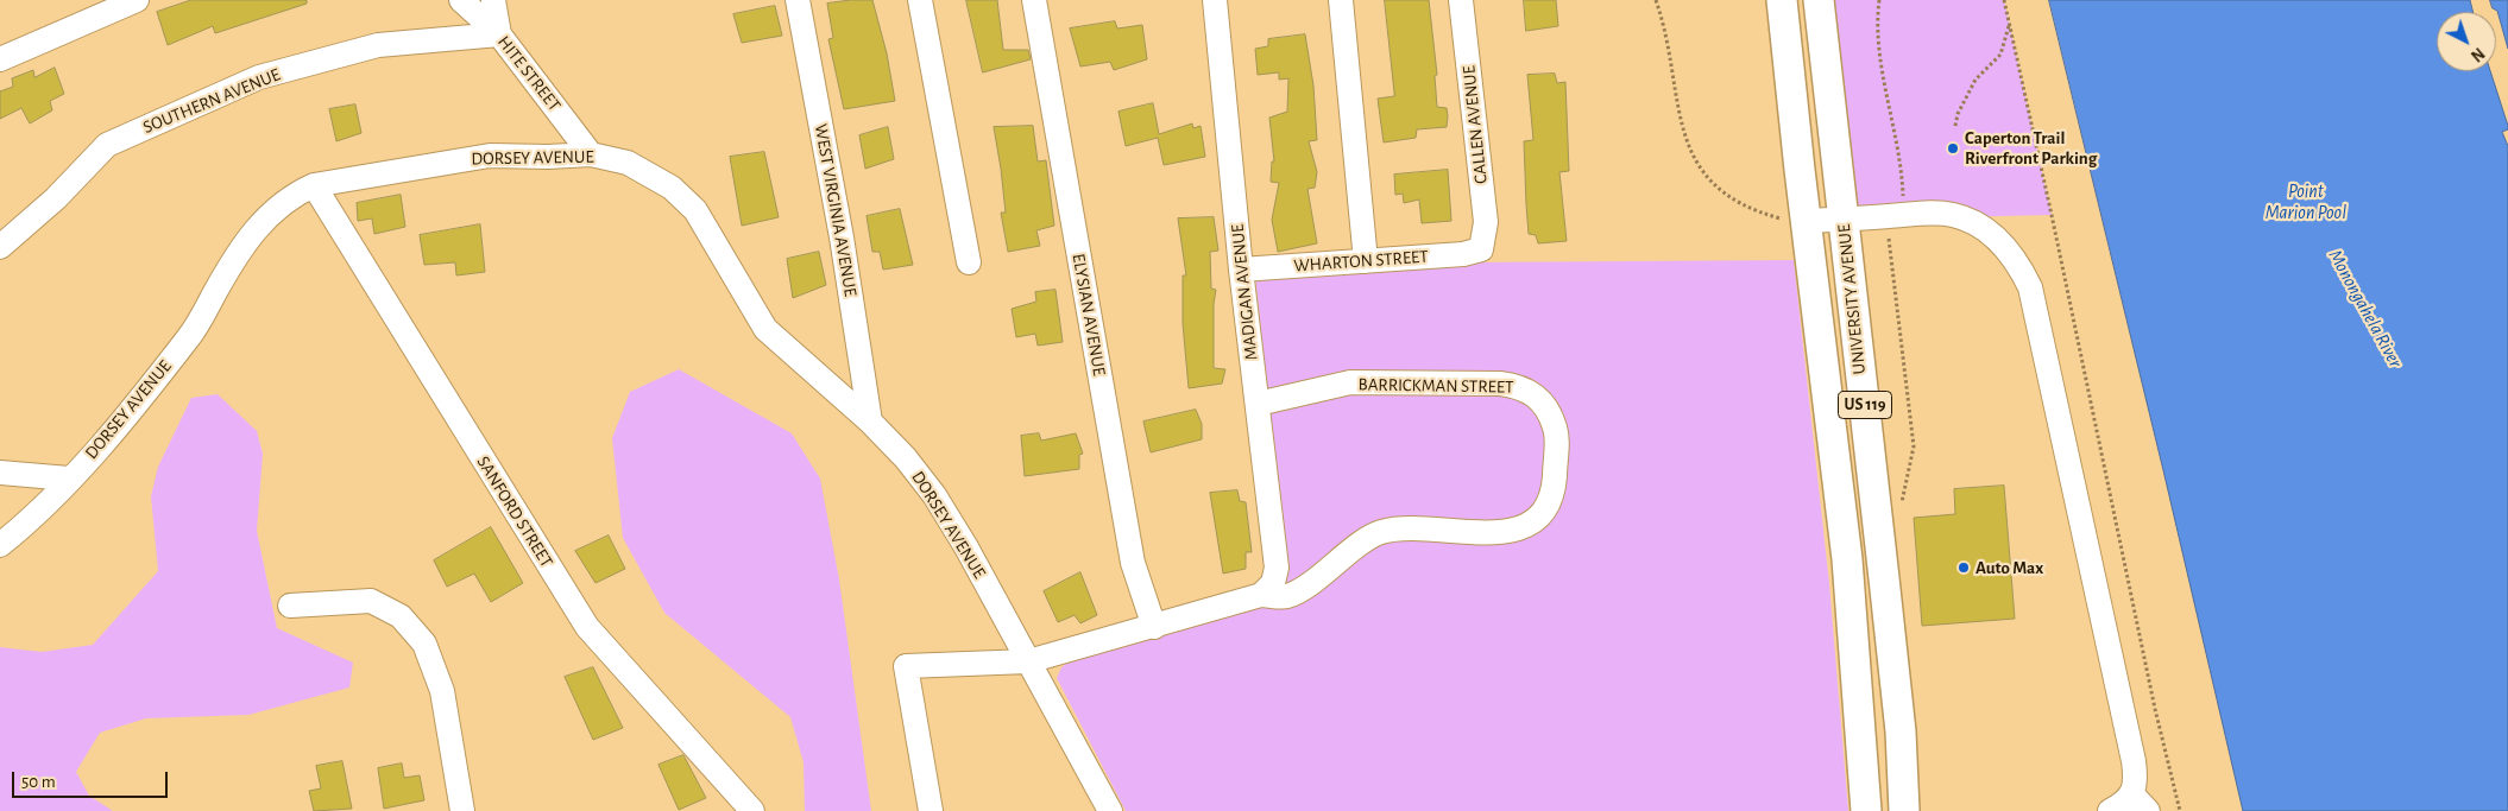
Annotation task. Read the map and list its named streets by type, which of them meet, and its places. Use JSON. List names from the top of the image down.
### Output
{
  "streets": {
    "main road": ["UNIVERSITY AVENUE", "US 119"],
    "street": [
      "HITE STREET",
      "SOUTHERN AVENUE",
      "CALLEN AVENUE",
      "DORSEY AVENUE",
      "WEST VIRGINIA AVENUE",
      "WHARTON STREET",
      "MADIGAN AVENUE",
      "ELYSIAN AVENUE",
      "BARRICKMAN STREET",
      "SANFORD STREET"
    ]
  },
  "crossings": [
    ["HITE STREET", "SOUTHERN AVENUE"],
    ["HITE STREET", "DORSEY AVENUE"],
    ["CALLEN AVENUE", "WHARTON STREET"],
    ["DORSEY AVENUE", "WEST VIRGINIA AVENUE"],
    ["DORSEY AVENUE", "BARRICKMAN STREET"],
    ["DORSEY AVENUE", "SANFORD STREET"],
    ["WHARTON STREET", "MADIGAN AVENUE"],
    ["MADIGAN AVENUE", "BARRICKMAN STREET"],
    ["ELYSIAN AVENUE", "BARRICKMAN STREET"]
  ],
  "water": ["Point Marion Pool", "Monongahela River"],
  "places": ["Caperton Trail Riverfront Parking", "Auto Max"],
  "scale_bar": "50 m",
  "north": "bottom right"
}
